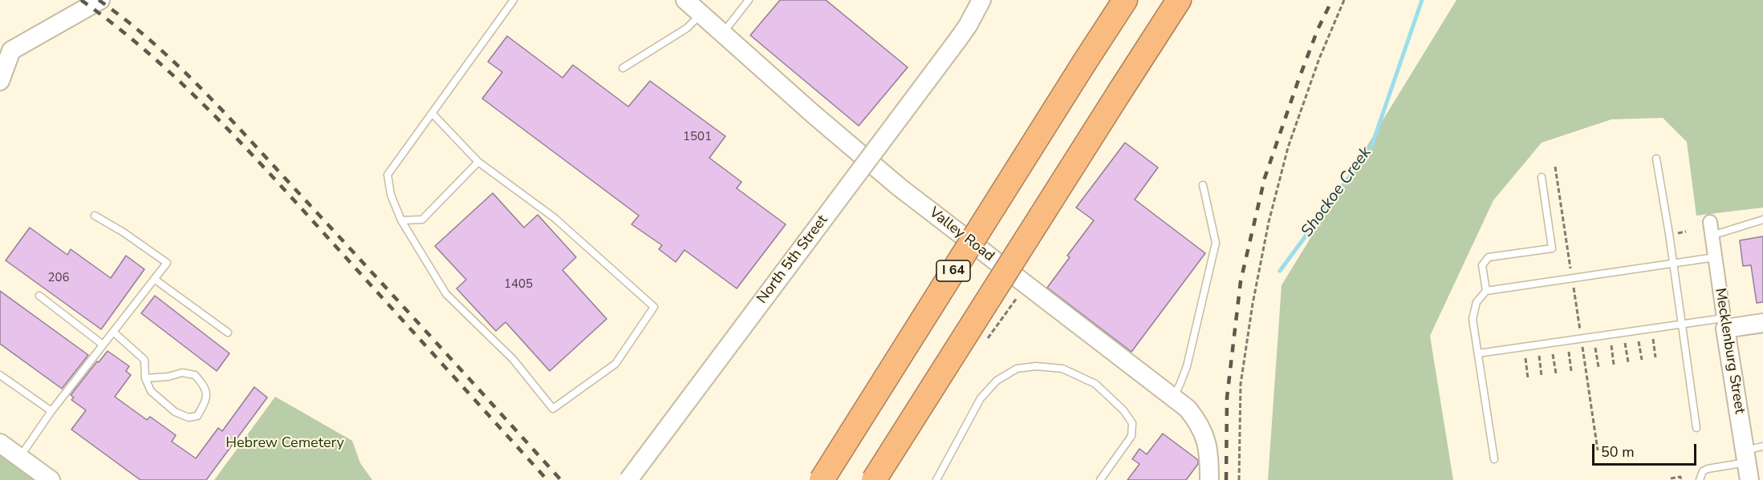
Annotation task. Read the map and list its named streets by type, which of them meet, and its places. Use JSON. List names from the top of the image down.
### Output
{
  "streets": {
    "highway": ["I 64"],
    "street": ["Valley Road", "North 5th Street", "Mecklenburg Street"]
  },
  "water": ["Shockoe Creek"],
  "parks": ["Hebrew Cemetery"],
  "house_numbers": ["1501", "206", "1405"],
  "scale_bar": "50 m"
}
